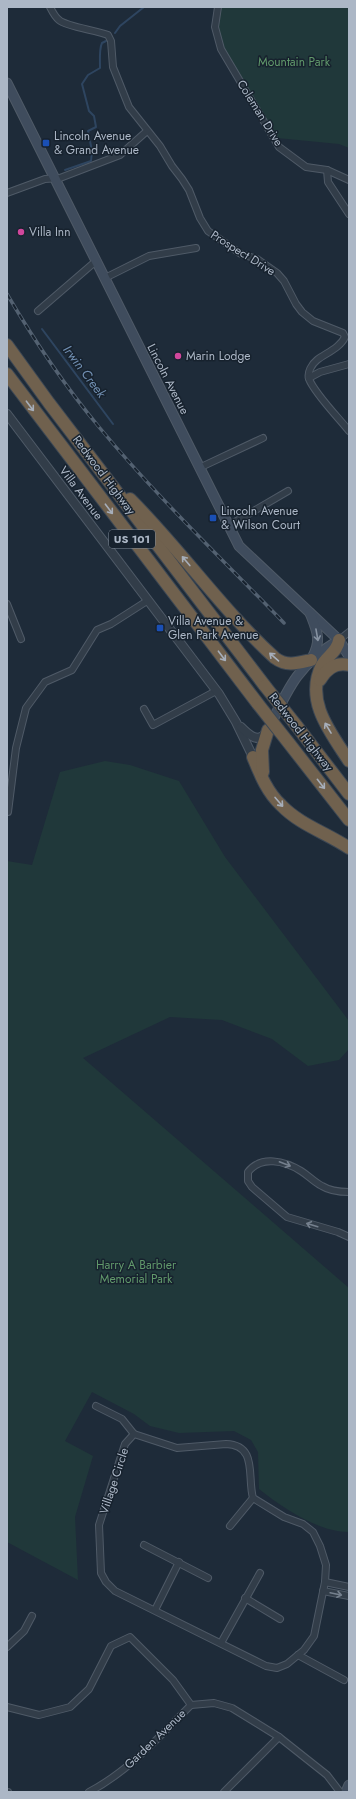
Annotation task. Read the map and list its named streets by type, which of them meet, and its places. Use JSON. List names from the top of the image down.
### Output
{
  "streets": {
    "highway": ["Redwood Highway", "US 101"],
    "main road": ["Lincoln Avenue"],
    "street": [
      "Coleman Drive",
      "Prospect Drive",
      "Villa Avenue",
      "Village Circle",
      "Garden Avenue"
    ]
  },
  "water": ["Irwin Creek"],
  "parks": ["Mountain Park", "Harry A Barbier Memorial Park"],
  "places": {
    "transit": ["Lincoln Avenue & Grand Avenue", "Lincoln Avenue & Wilson Court", "Villa Avenue & Glen Park Avenue"],
    "other": ["Villa Inn", "Marin Lodge"]
  }
}
